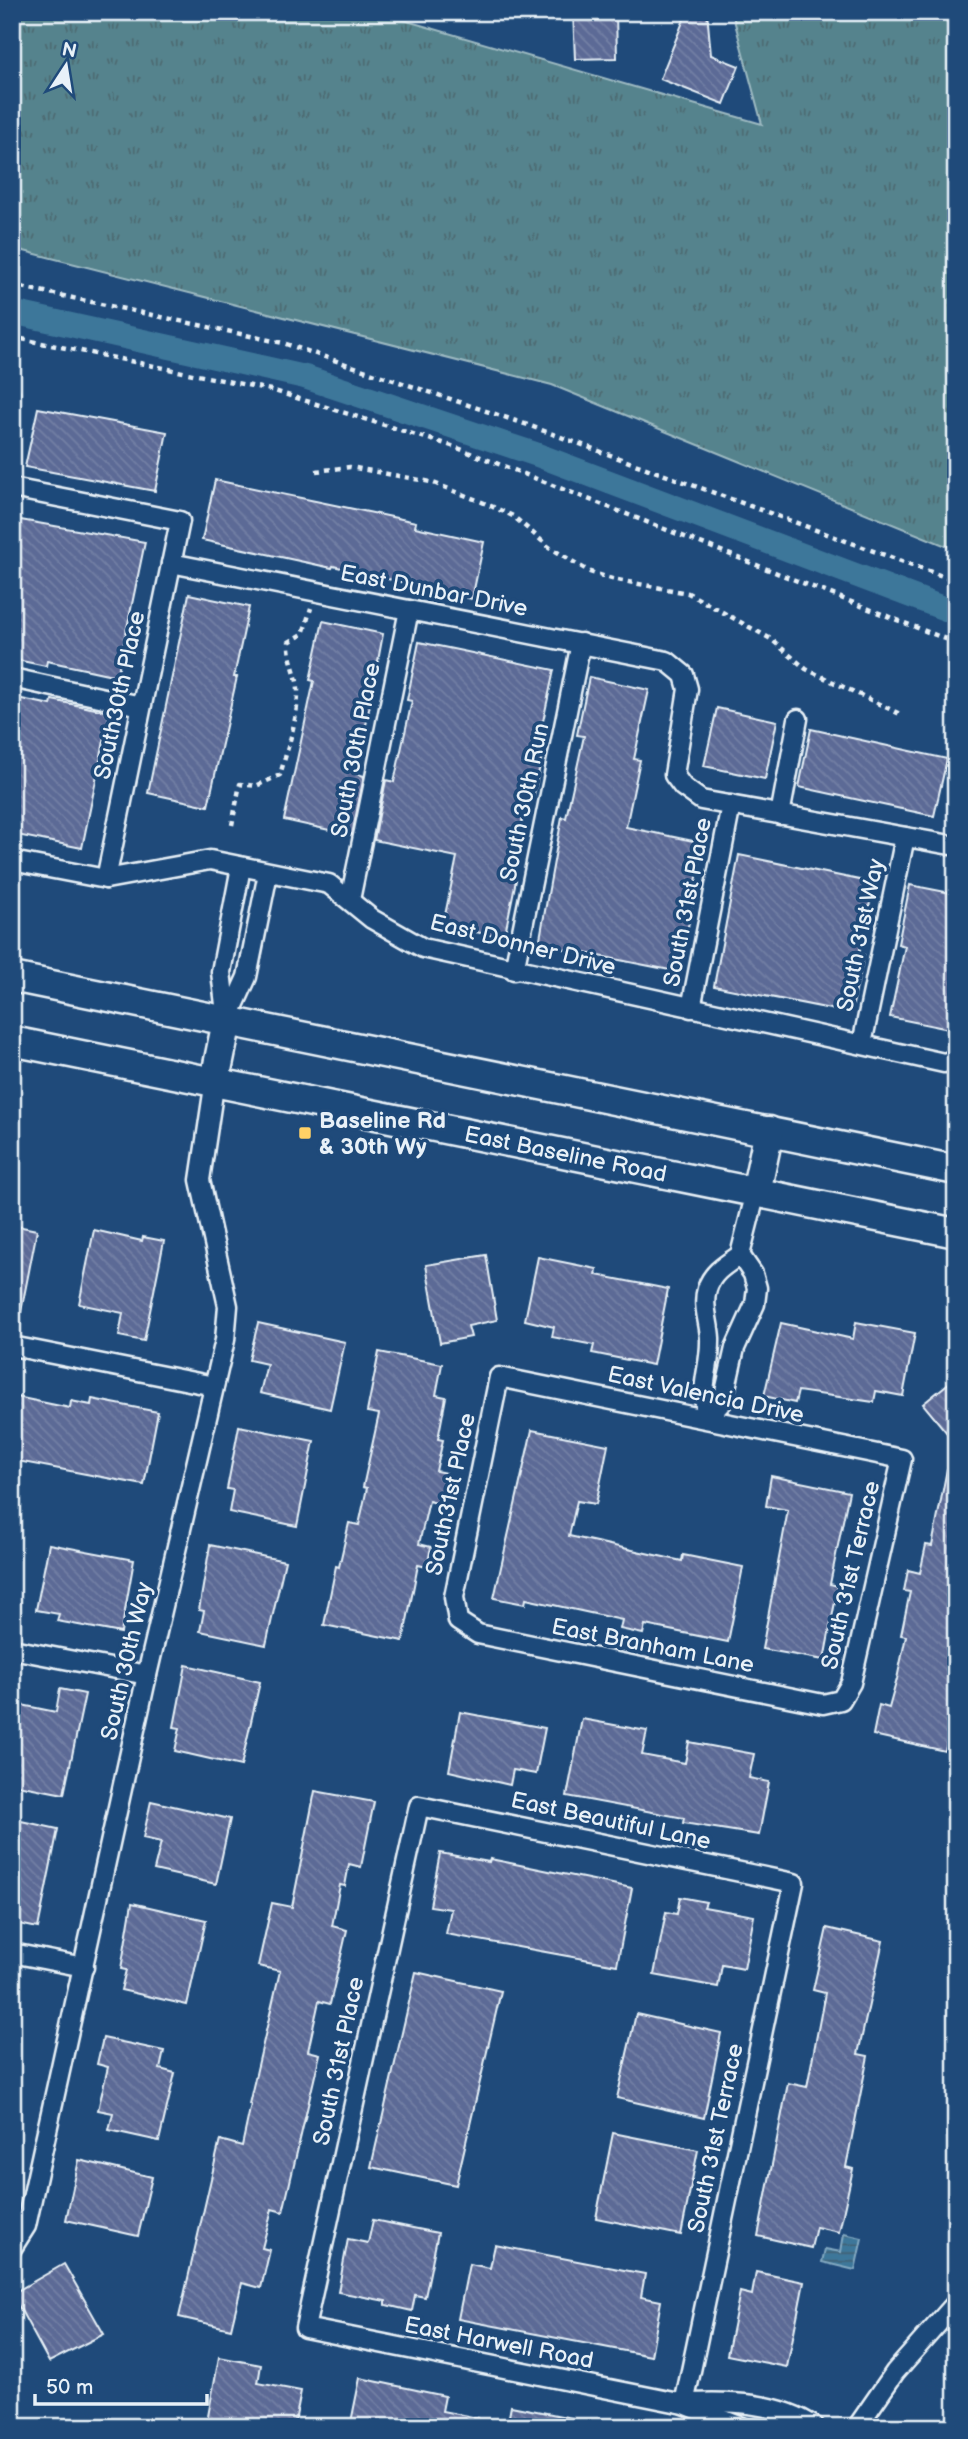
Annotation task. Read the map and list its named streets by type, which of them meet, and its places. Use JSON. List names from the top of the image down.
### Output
{
  "streets": {
    "main road": ["East Baseline Road"],
    "street": [
      "East Dunbar Drive",
      "South30th Place",
      "South 30th Place",
      "South 30th Run",
      "South 31st Place",
      "South 31st Way",
      "East Donner Drive",
      "East Valencia Drive",
      "South31st Place",
      "South 31st Terrace",
      "East Branham Lane",
      "South 30th Way",
      "East Beautiful Lane",
      "East Harwell Road"
    ]
  },
  "crossings": [
    ["East Dunbar Drive", "South30th Place"],
    ["East Dunbar Drive", "South 30th Place"],
    ["East Dunbar Drive", "South 30th Run"],
    ["East Dunbar Drive", "South 31st Place"],
    ["South30th Place", "East Donner Drive"],
    ["South 30th Place", "East Donner Drive"],
    ["South 30th Run", "East Donner Drive"],
    ["South 31st Place", "East Donner Drive"],
    ["South 31st Place", "East Beautiful Lane"],
    ["South 31st Place", "East Harwell Road"],
    ["South 31st Way", "East Donner Drive"],
    ["East Baseline Road", "South 30th Way"],
    ["East Valencia Drive", "South31st Place"],
    ["East Valencia Drive", "South 31st Terrace"],
    ["South31st Place", "East Branham Lane"],
    ["South 31st Terrace", "East Branham Lane"],
    ["South 31st Terrace", "East Beautiful Lane"],
    ["South 31st Terrace", "East Harwell Road"]
  ],
  "places": {
    "transit": ["Baseline Rd & 30th Wy"]
  },
  "scale_bar": "50 m",
  "north": "top"
}
